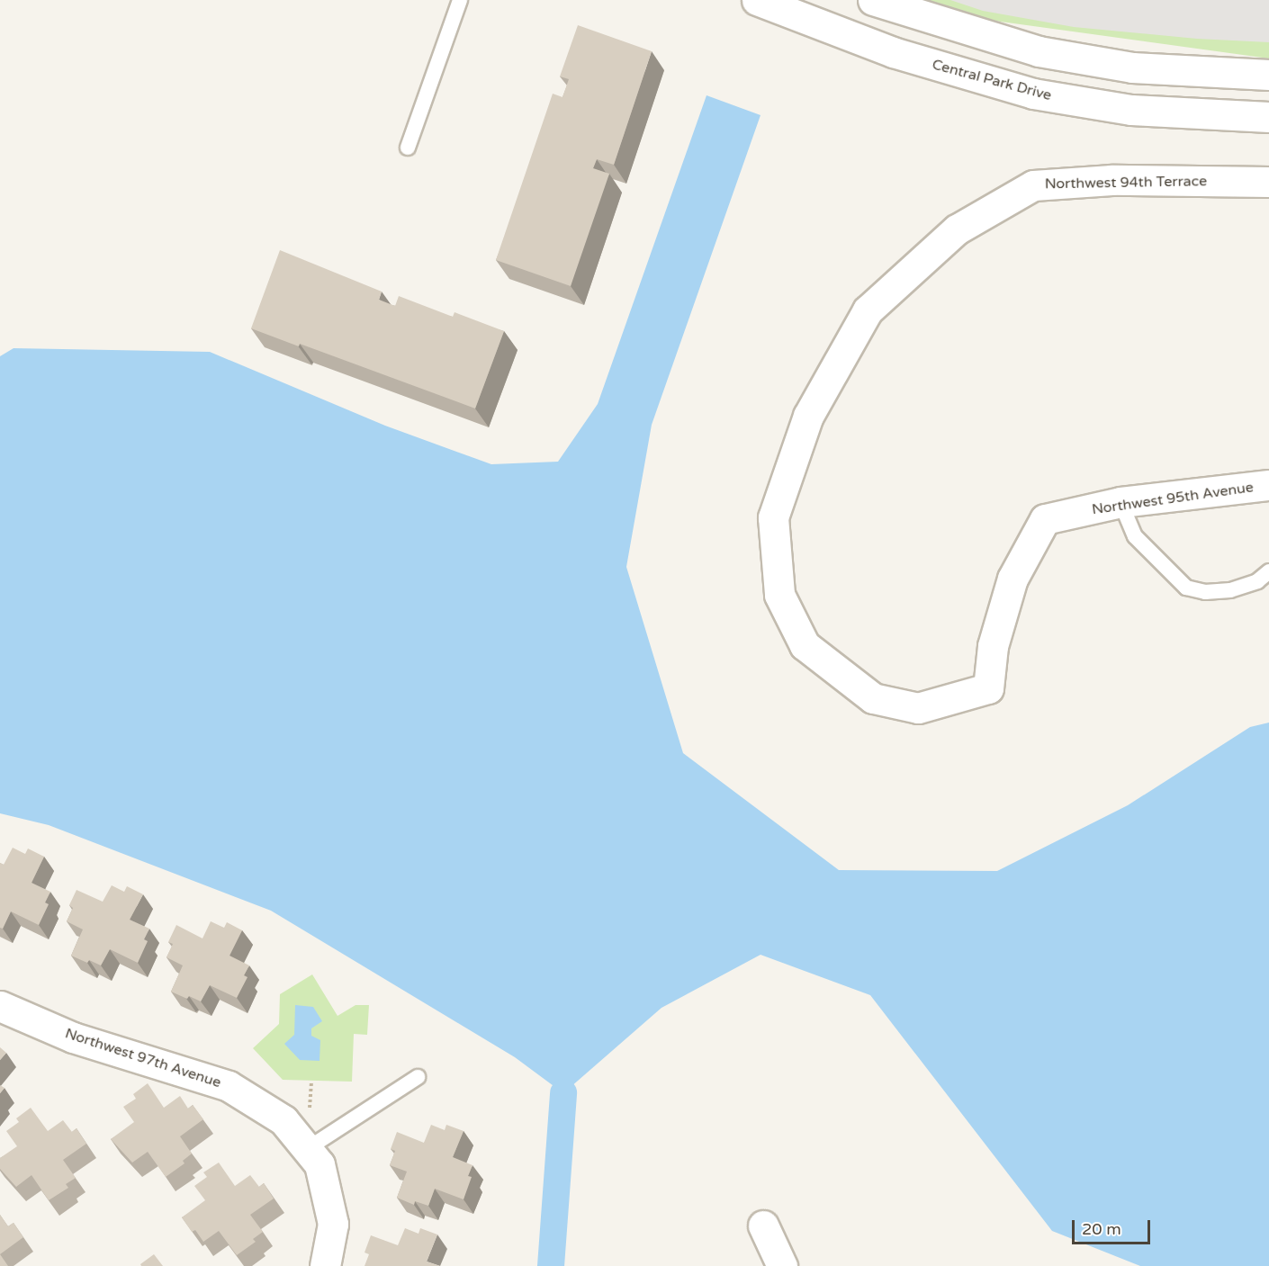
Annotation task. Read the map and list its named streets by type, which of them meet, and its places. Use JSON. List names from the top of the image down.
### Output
{
  "streets": {
    "street": [
      "Central Park Drive",
      "Northwest 94th Terrace",
      "Northwest 95th Avenue",
      "Northwest 97th Avenue"
    ]
  },
  "crossings": [
    ["Northwest 94th Terrace", "Northwest 95th Avenue"]
  ],
  "scale_bar": "20 m"
}
